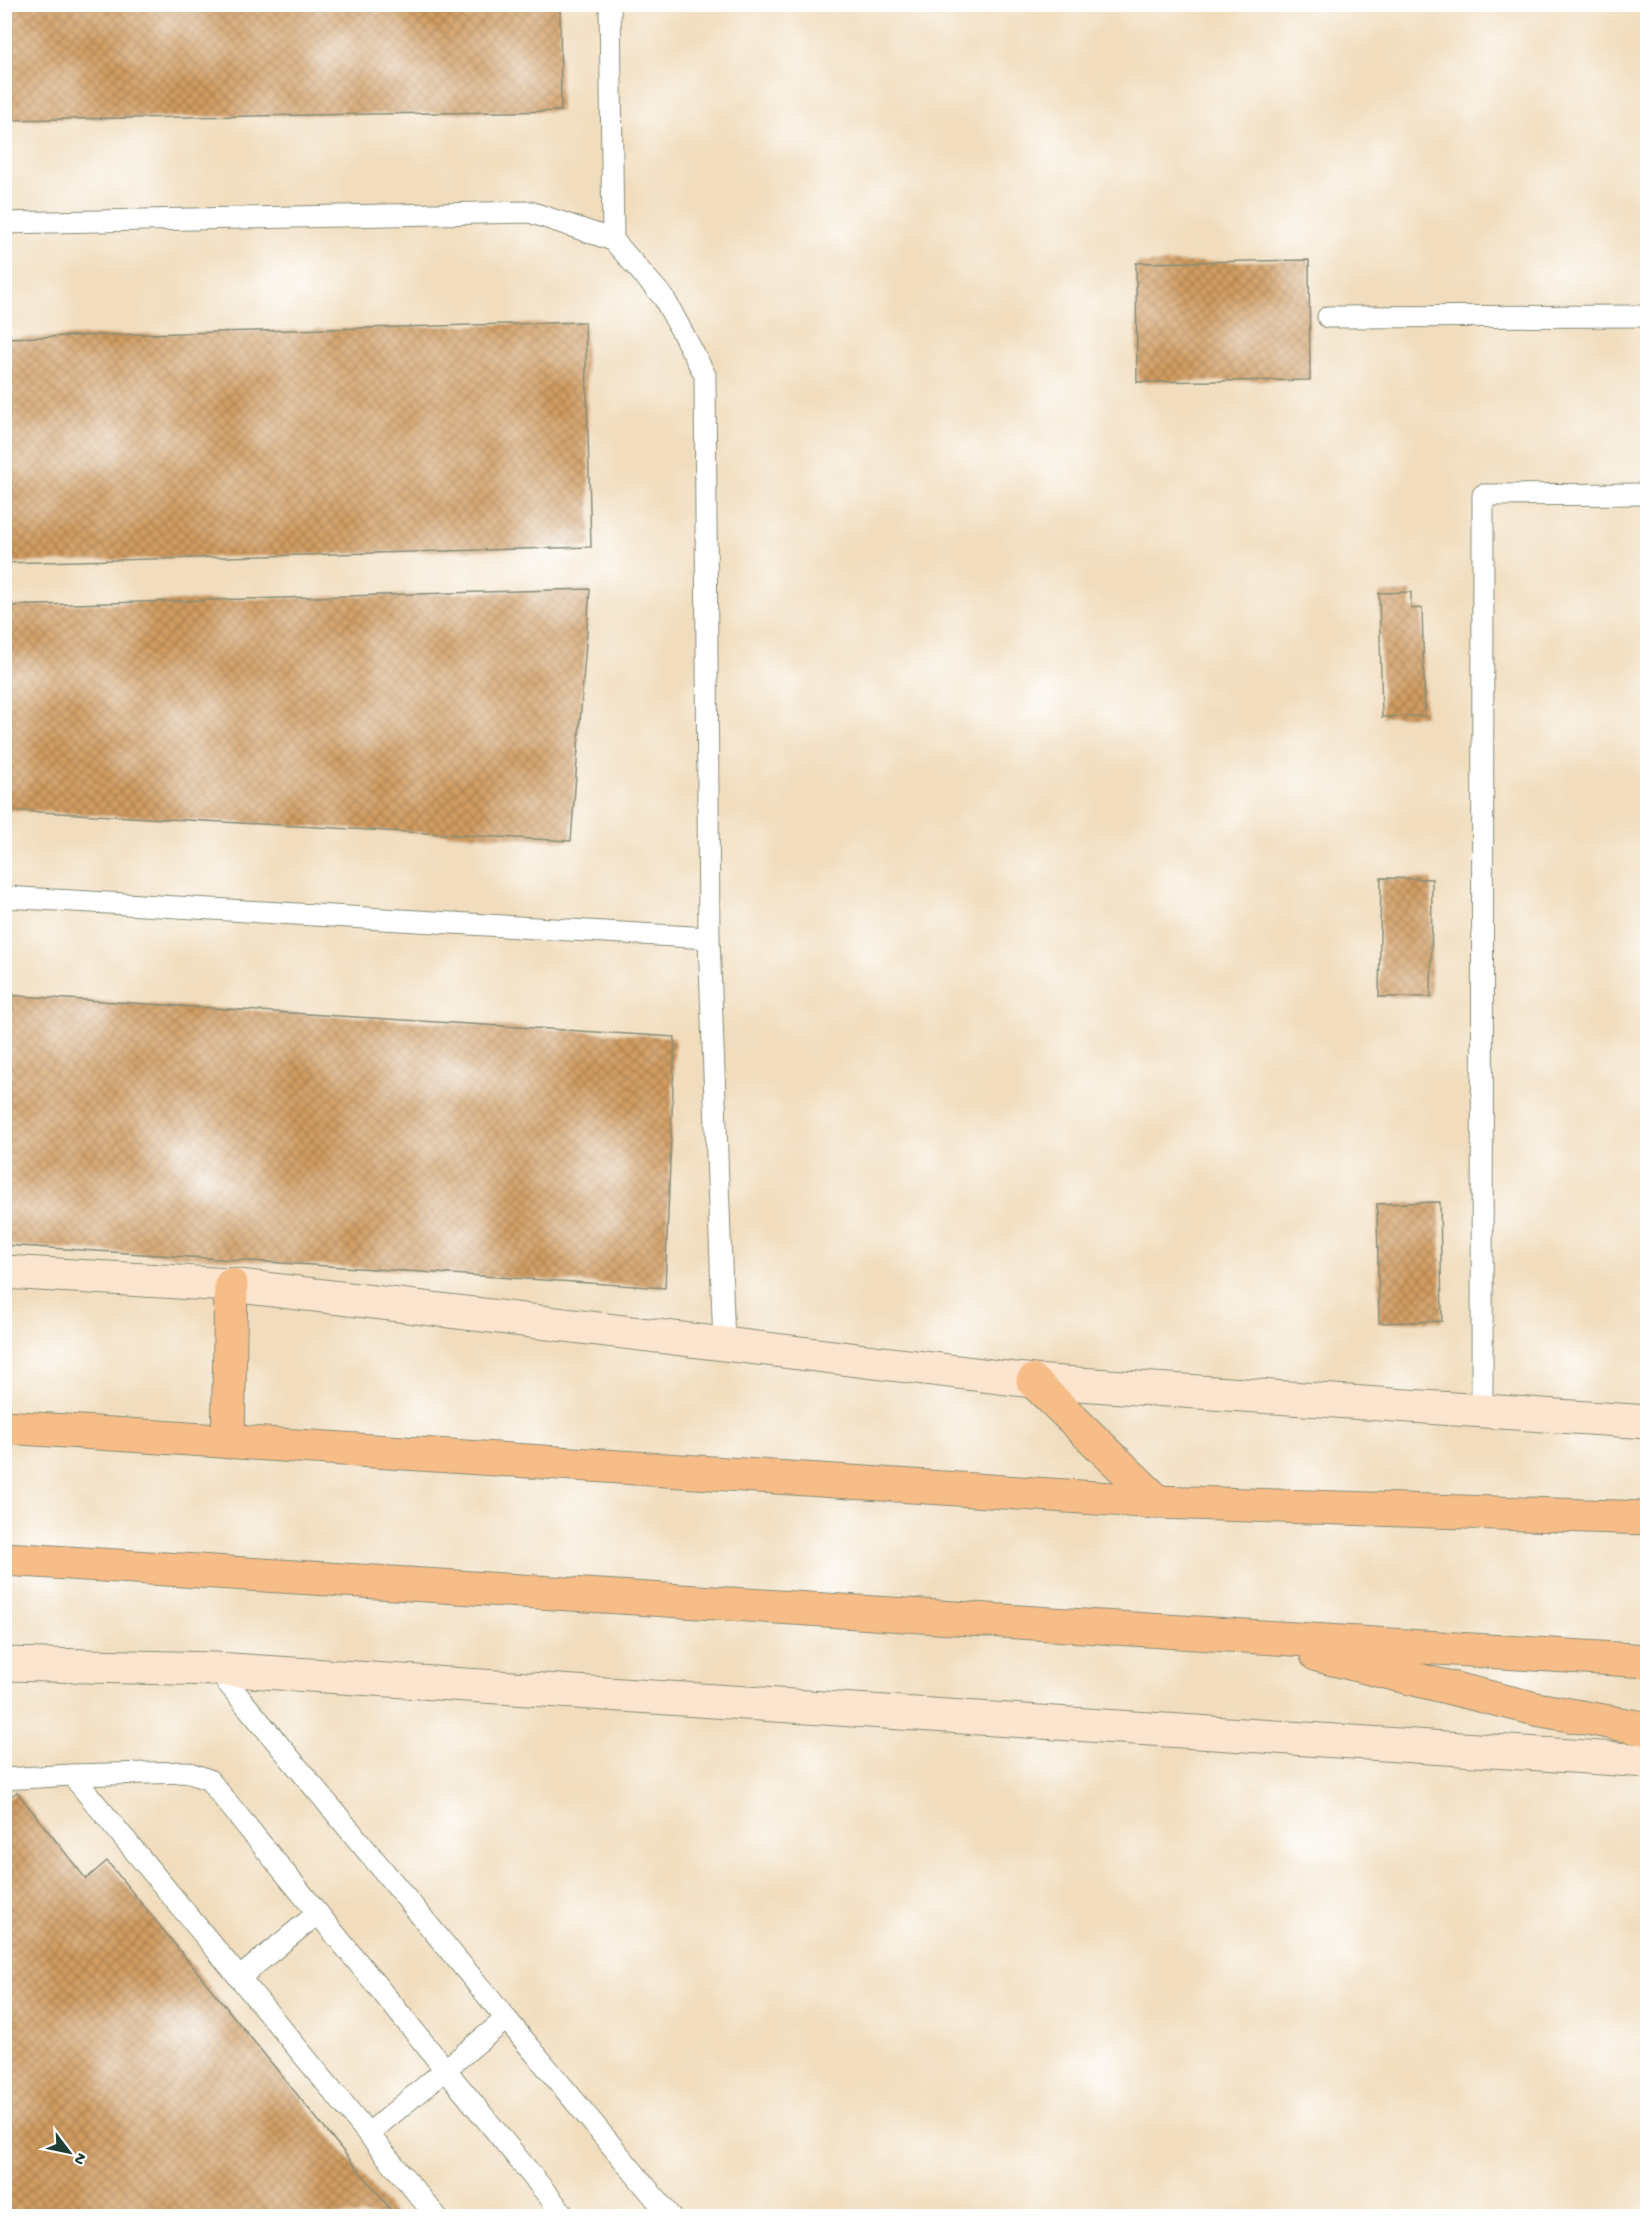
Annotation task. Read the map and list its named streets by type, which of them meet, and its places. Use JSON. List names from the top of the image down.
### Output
{
  "north": "bottom right"
}
